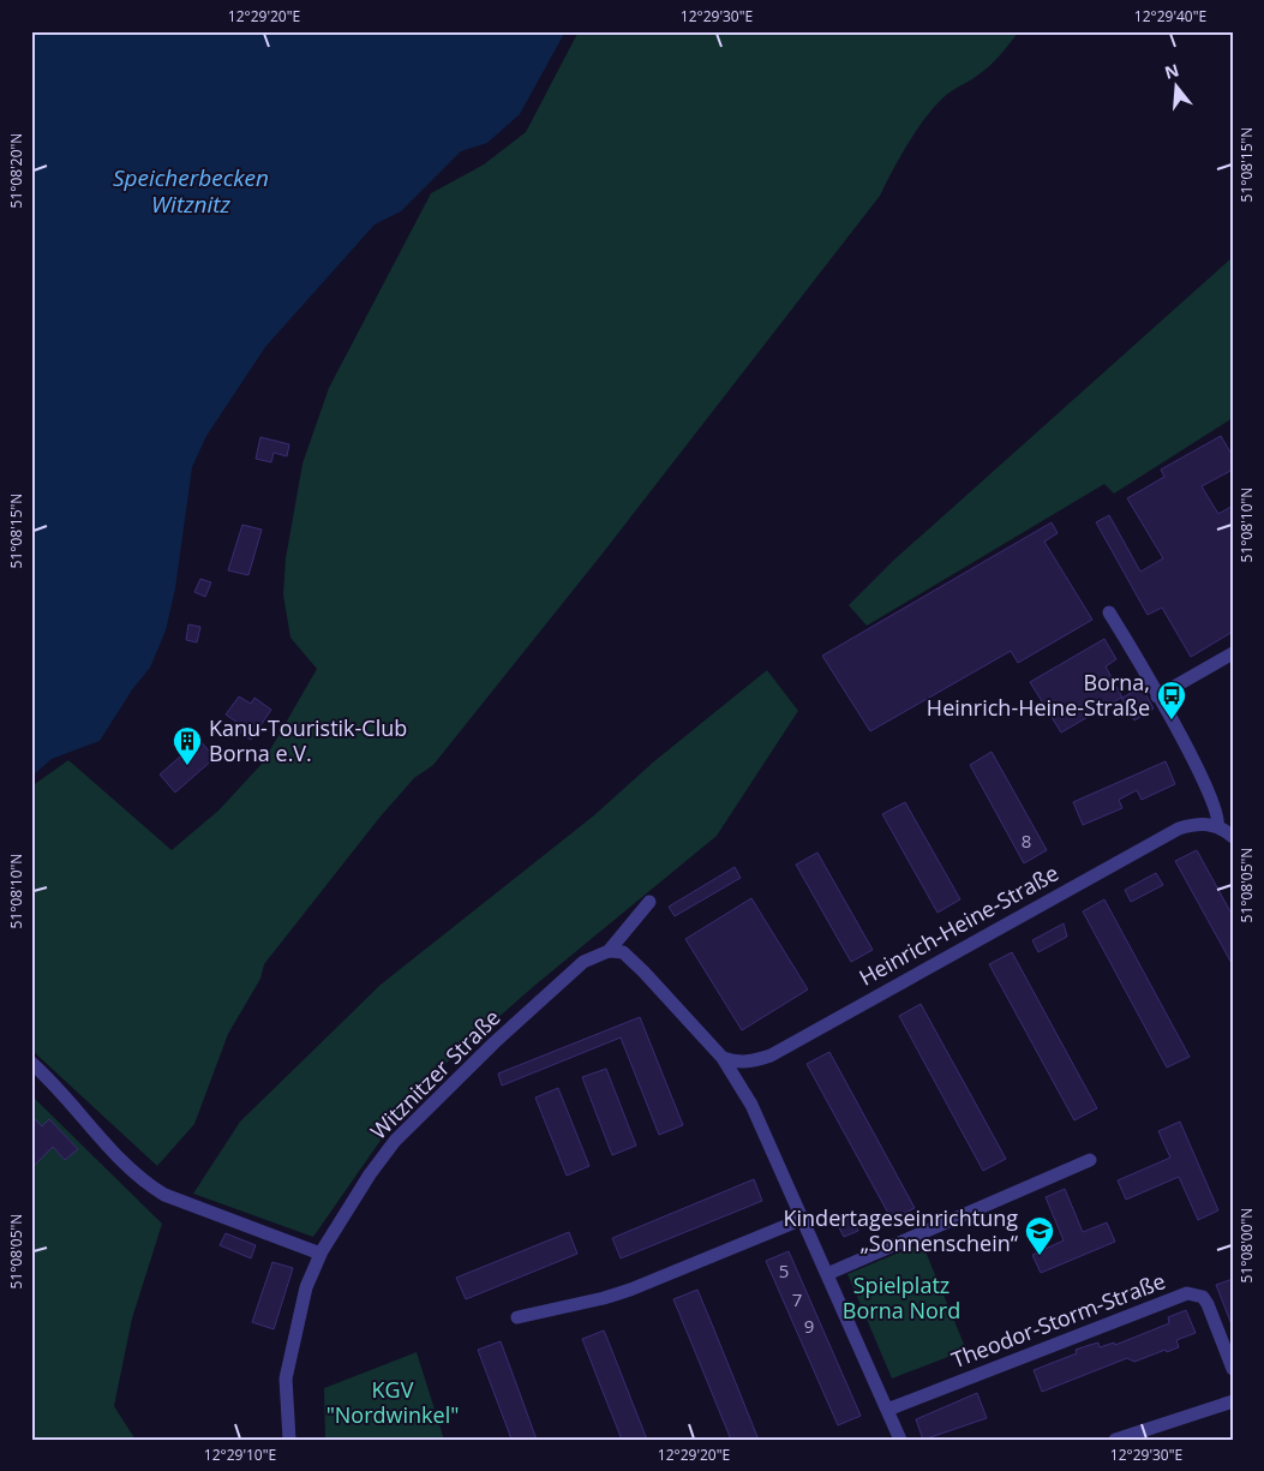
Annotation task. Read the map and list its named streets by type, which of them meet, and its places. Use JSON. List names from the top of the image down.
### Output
{
  "streets": {
    "street": ["Heinrich-Heine-Straße", "Witznitzer Straße", "Theodor-Storm-Straße"]
  },
  "water": ["Speicherbecken Witznitz"],
  "parks": ["Spielplatz Borna Nord", "KGV \"Nordwinkel\""],
  "places": {
    "bus stop": ["Borna, Heinrich-Heine-Straße"],
    "building": ["Kanu-Touristik-Club Borna e.V."],
    "school or university": ["Kindertageseinrichtung „Sonnenschein“"]
  },
  "house_numbers": [
    "8",
    "5",
    "7",
    "9"
  ],
  "north": "top",
  "coordinates": [
    "12°29'20\"E",
    "12°29'30\"E",
    "12°29'40\"E",
    "51°08'15\"N",
    "51°08'20\"N",
    "51°08'10\"N",
    "51°08'05\"N",
    "51°08'00\"N",
    "12°29'10\"E"
  ]
}
